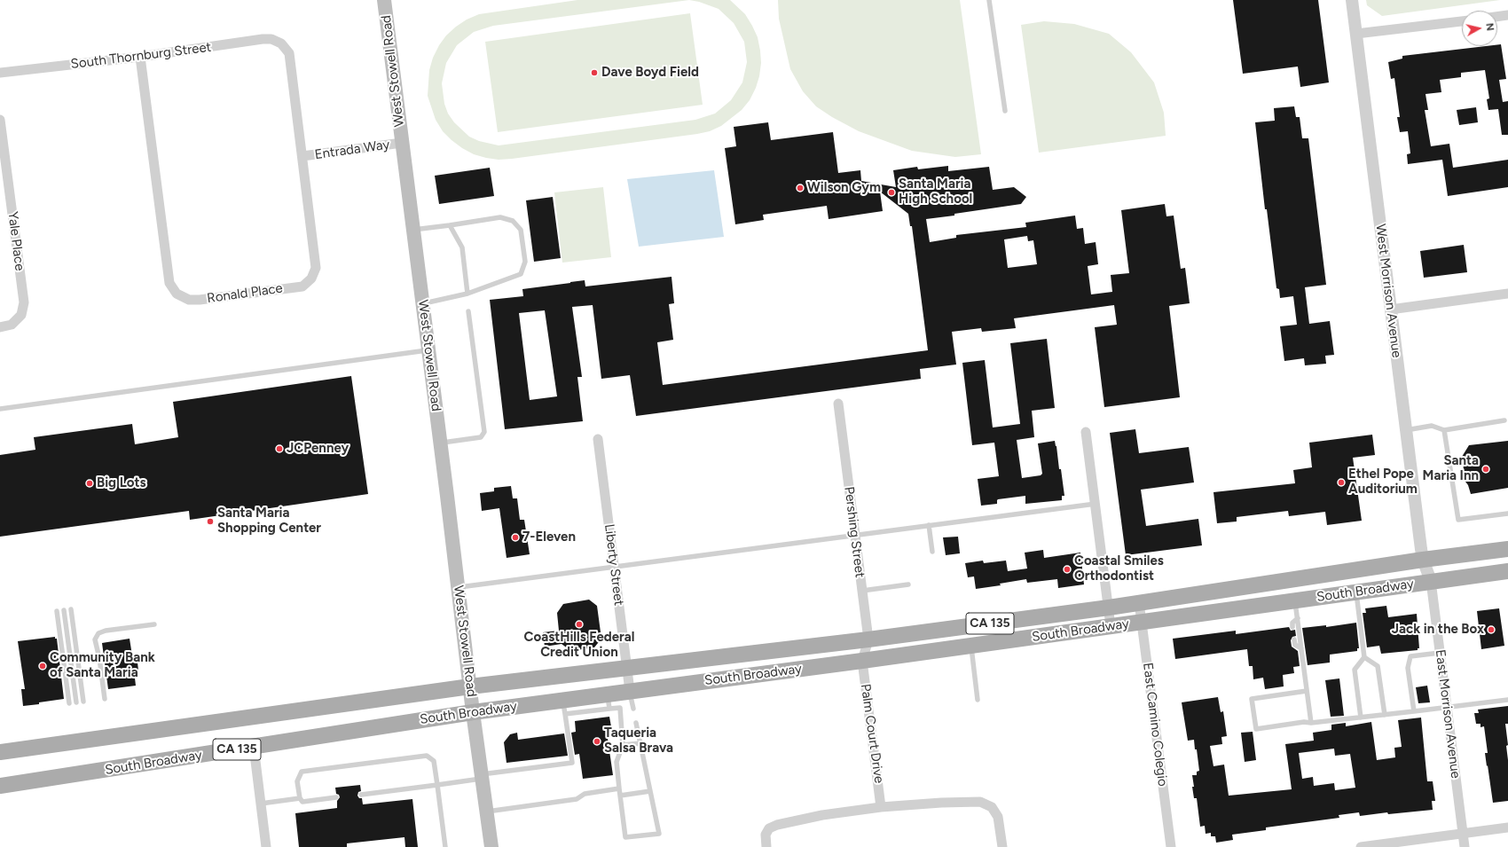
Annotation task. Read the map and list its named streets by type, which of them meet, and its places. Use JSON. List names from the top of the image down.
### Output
{
  "streets": {
    "main road": ["West Stowell Road", "South Broadway", "CA 135"],
    "street": [
      "South Thornburg Street",
      "Entrada Way",
      "Yale Place",
      "West Morrison Avenue",
      "Ronald Place",
      "Pershing Street",
      "Liberty Street",
      "East Morrison Avenue",
      "East Camino Colegio",
      "Palm Court Drive"
    ]
  },
  "crossings": [
    ["South Thornburg Street", "Ronald Place"],
    ["West Stowell Road", "Entrada Way"],
    ["West Stowell Road", "South Broadway"],
    ["Entrada Way", "Ronald Place"],
    ["West Morrison Avenue", "South Broadway"],
    ["West Morrison Avenue", "East Morrison Avenue"],
    ["Pershing Street", "South Broadway"],
    ["Pershing Street", "Palm Court Drive"],
    ["Liberty Street", "South Broadway"],
    ["South Broadway", "East Morrison Avenue"],
    ["South Broadway", "East Camino Colegio"],
    ["South Broadway", "Palm Court Drive"]
  ],
  "places": [
    "Dave Boyd Field",
    "Wilson Gym",
    "Santa Maria High School",
    "JCPenney",
    "Santa Maria Inn",
    "Ethel Pope Auditorium",
    "Big Lots",
    "Santa Maria Shopping Center",
    "7-Eleven",
    "Coastal Smiles Orthodontist",
    "CoastHills Federal Credit Union",
    "Jack in the Box",
    "Community Bank of Santa Maria",
    "Taqueria Salsa Brava"
  ],
  "north": "right"
}
